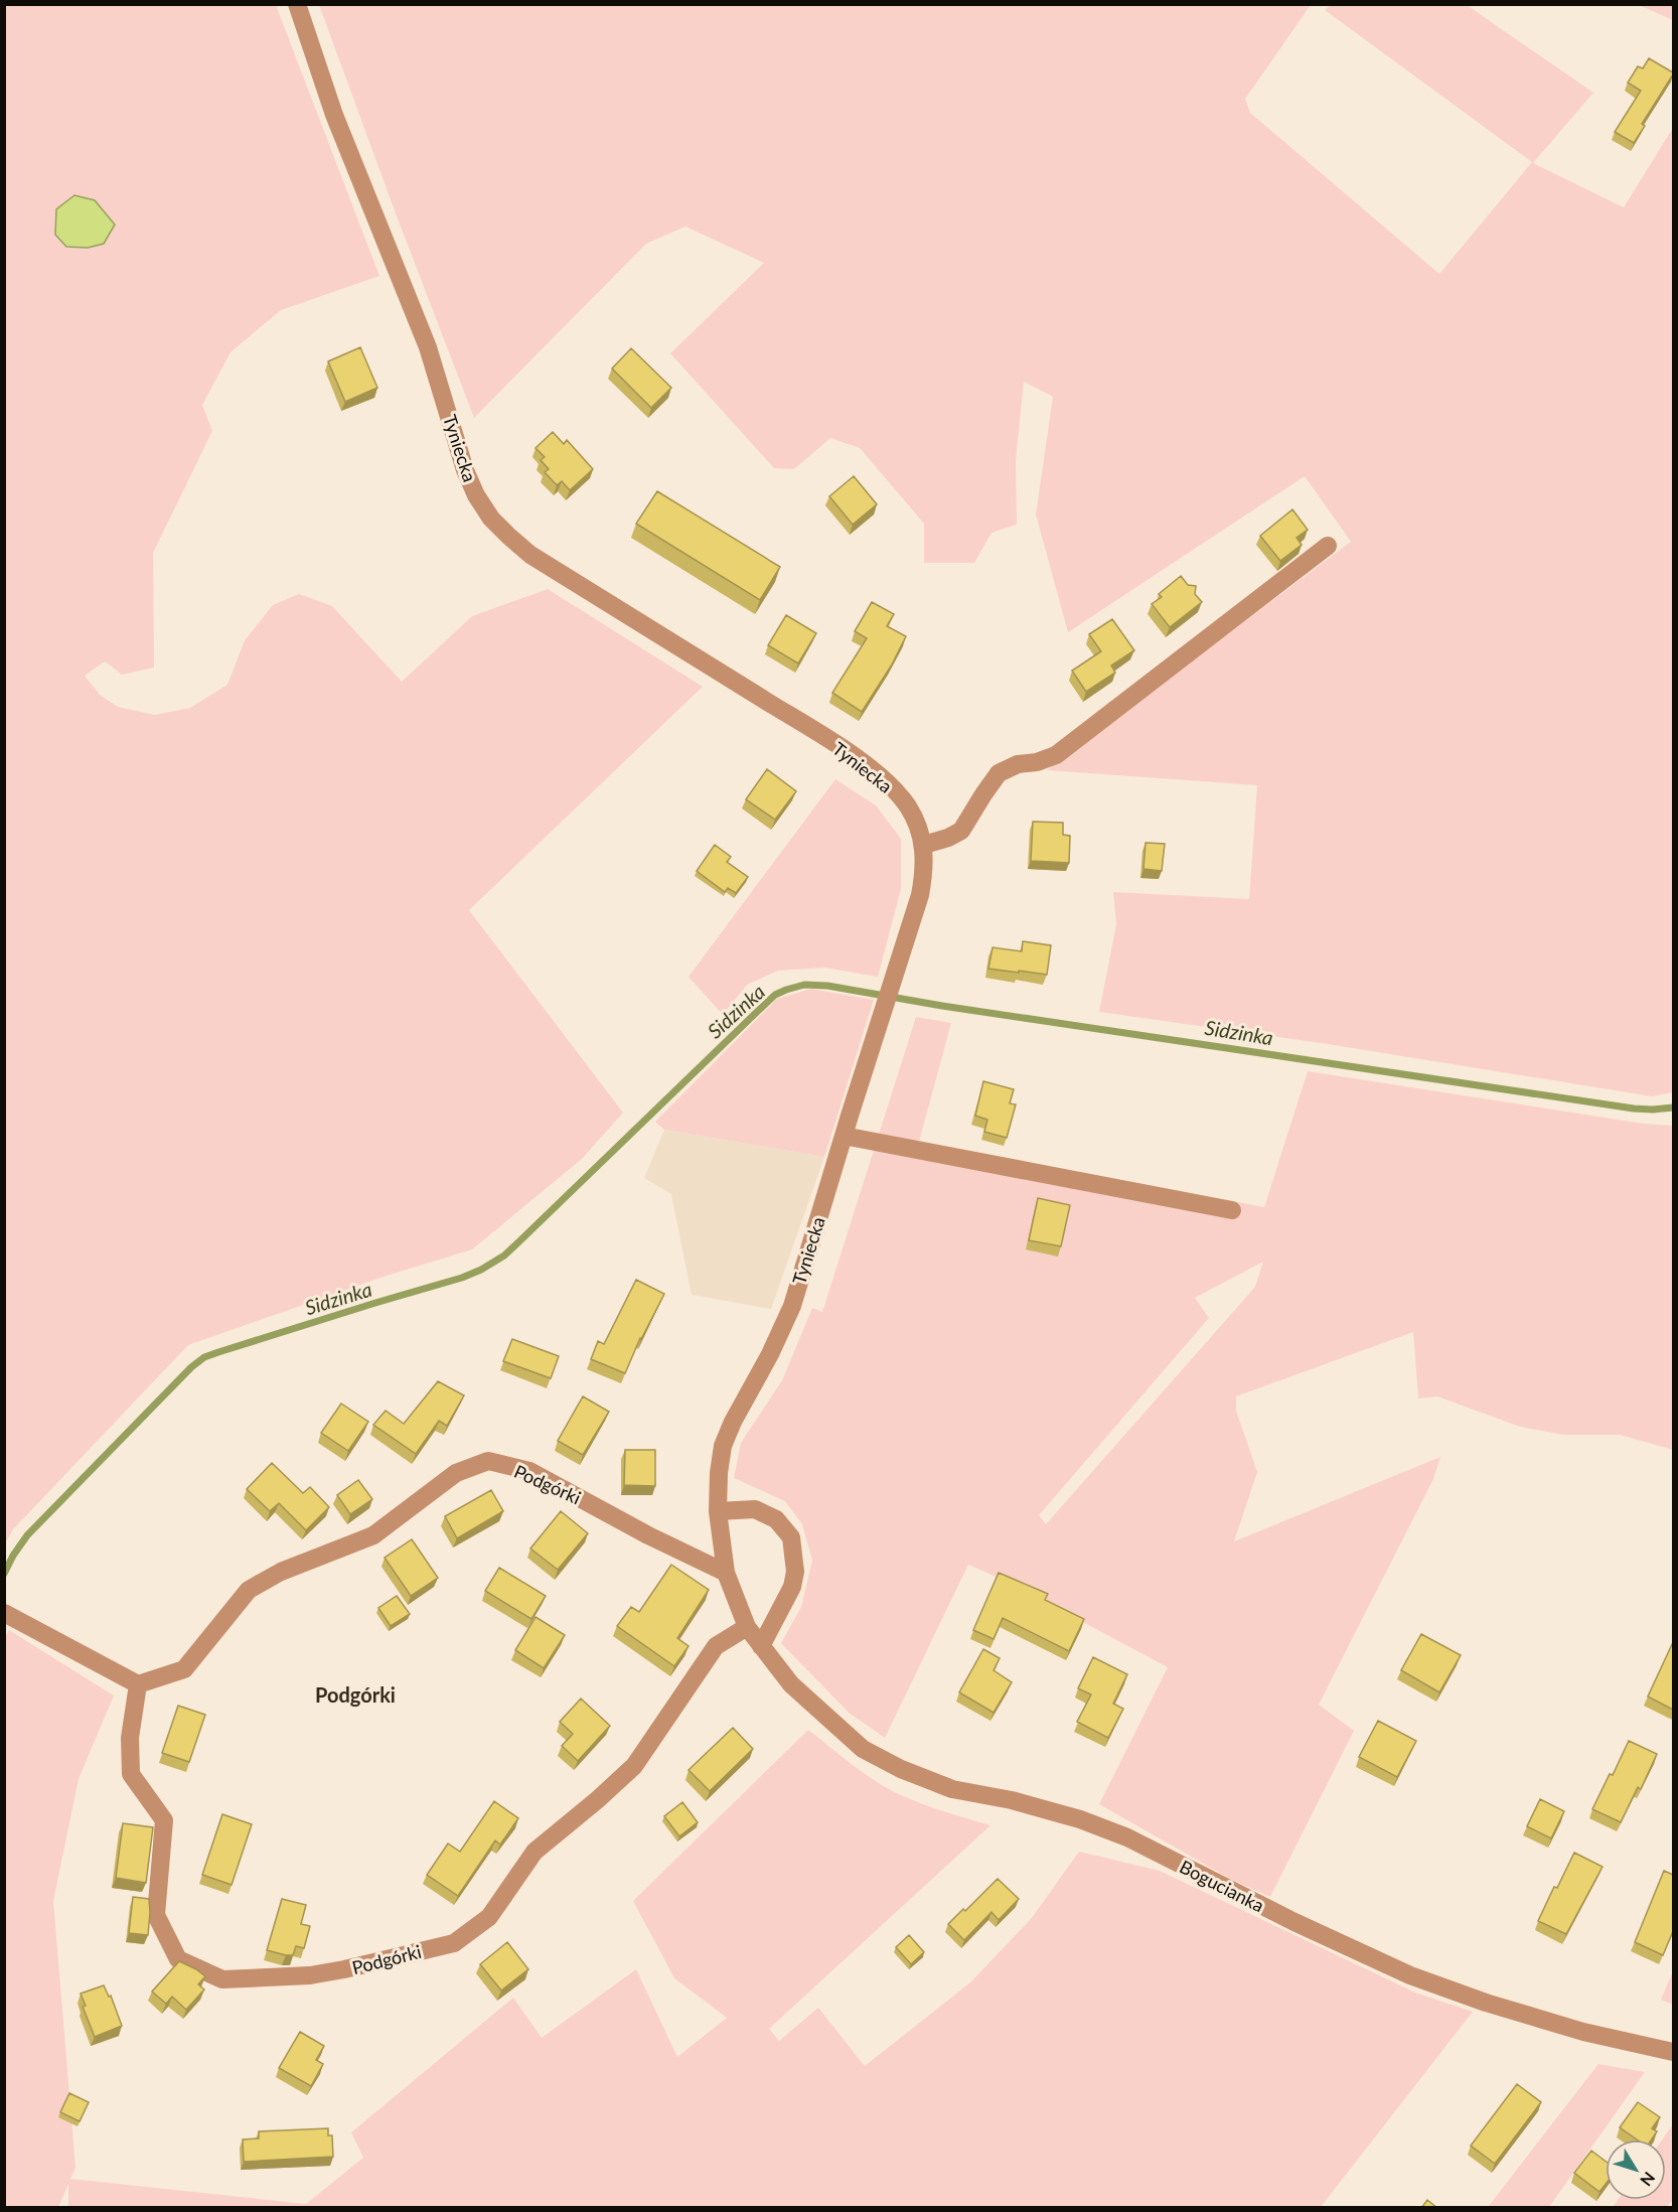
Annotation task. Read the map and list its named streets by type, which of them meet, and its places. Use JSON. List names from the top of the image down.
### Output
{
  "streets": {
    "street": ["Tyniecka", "Podgórki", "Bogucianka"]
  },
  "crossings": [
    ["Tyniecka", "Podgórki"],
    ["Tyniecka", "Bogucianka"]
  ],
  "districts": ["Podgórki"],
  "water": ["Sidzinka"],
  "north": "bottom right"
}
